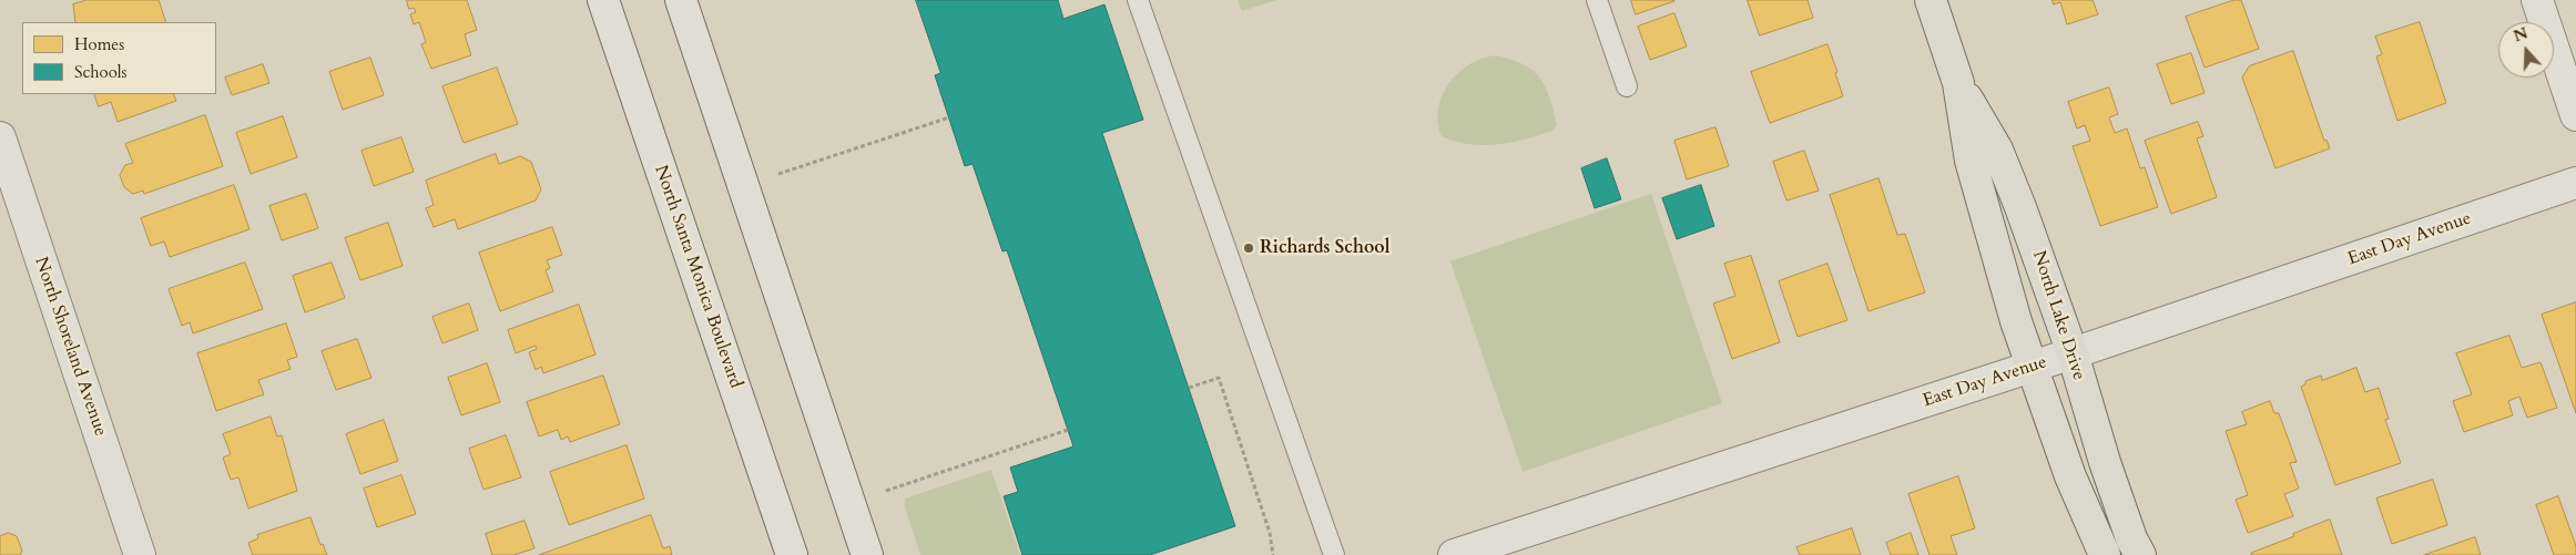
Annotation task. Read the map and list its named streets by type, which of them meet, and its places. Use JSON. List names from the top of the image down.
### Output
{
  "streets": {
    "main road": ["North Lake Drive"],
    "street": ["East Day Avenue", "North Santa Monica Boulevard", "North Shoreland Avenue"]
  },
  "crossings": [
    ["East Day Avenue", "North Lake Drive"]
  ],
  "places": ["Richards School"],
  "legend": ["Homes", "Schools"],
  "north": "top"
}
